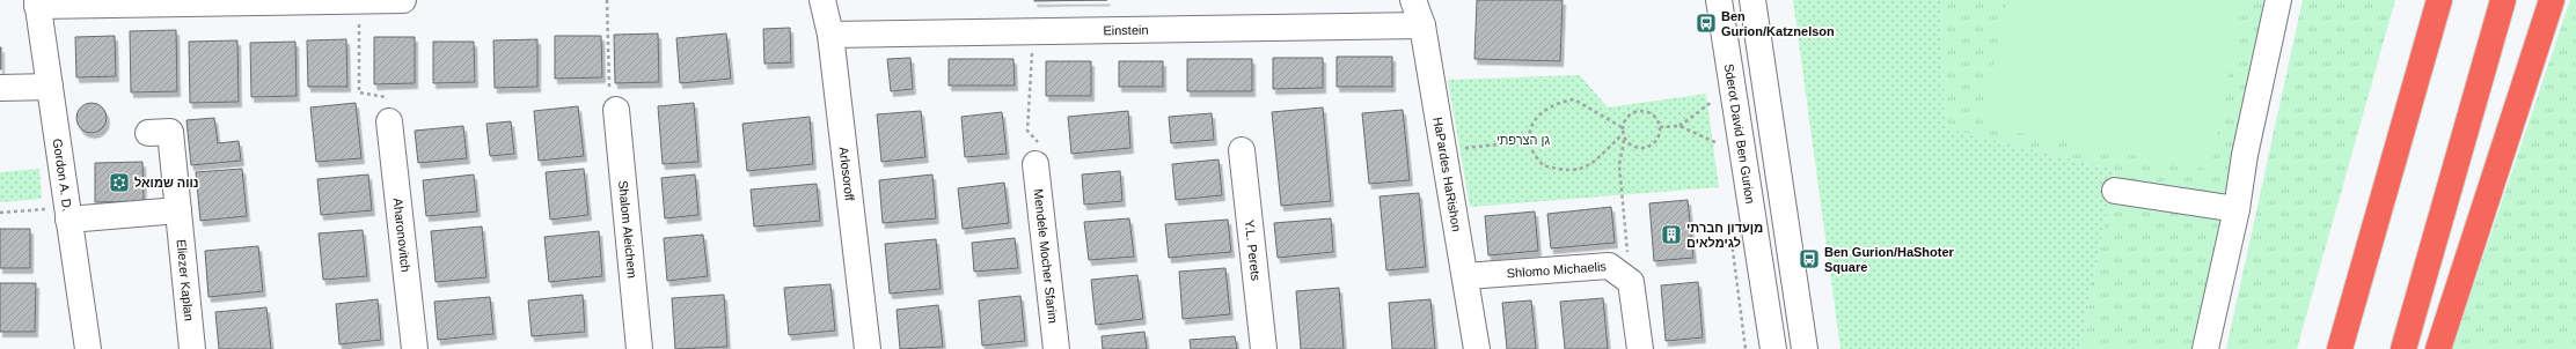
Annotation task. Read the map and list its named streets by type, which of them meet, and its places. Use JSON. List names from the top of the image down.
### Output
{
  "streets": {
    "street": [
      "Einstein",
      "Sderot David Ben Gurion",
      "HaPardes HaRishon",
      "Gordon A. D.",
      "Arlosoroff",
      "Shalom Aleichem",
      "Aharonovitch",
      "Y.L. Perets",
      "Mendele Mocher Sfarim",
      "Shlomo Michaelis",
      "Eliezer Kaplan"
    ]
  },
  "crossings": [
    ["Einstein", "HaPardes HaRishon"],
    ["Einstein", "Arlosoroff"],
    ["HaPardes HaRishon", "Shlomo Michaelis"]
  ],
  "parks": ["גן הצרפתי"],
  "places": {
    "bus stop": ["Ben Gurion/Katznelson", "Ben Gurion/HaShoter Square"],
    "synagogue": ["נווה שמואל"],
    "building": ["מןעדון חברתי לגימלאים"]
  }
}
